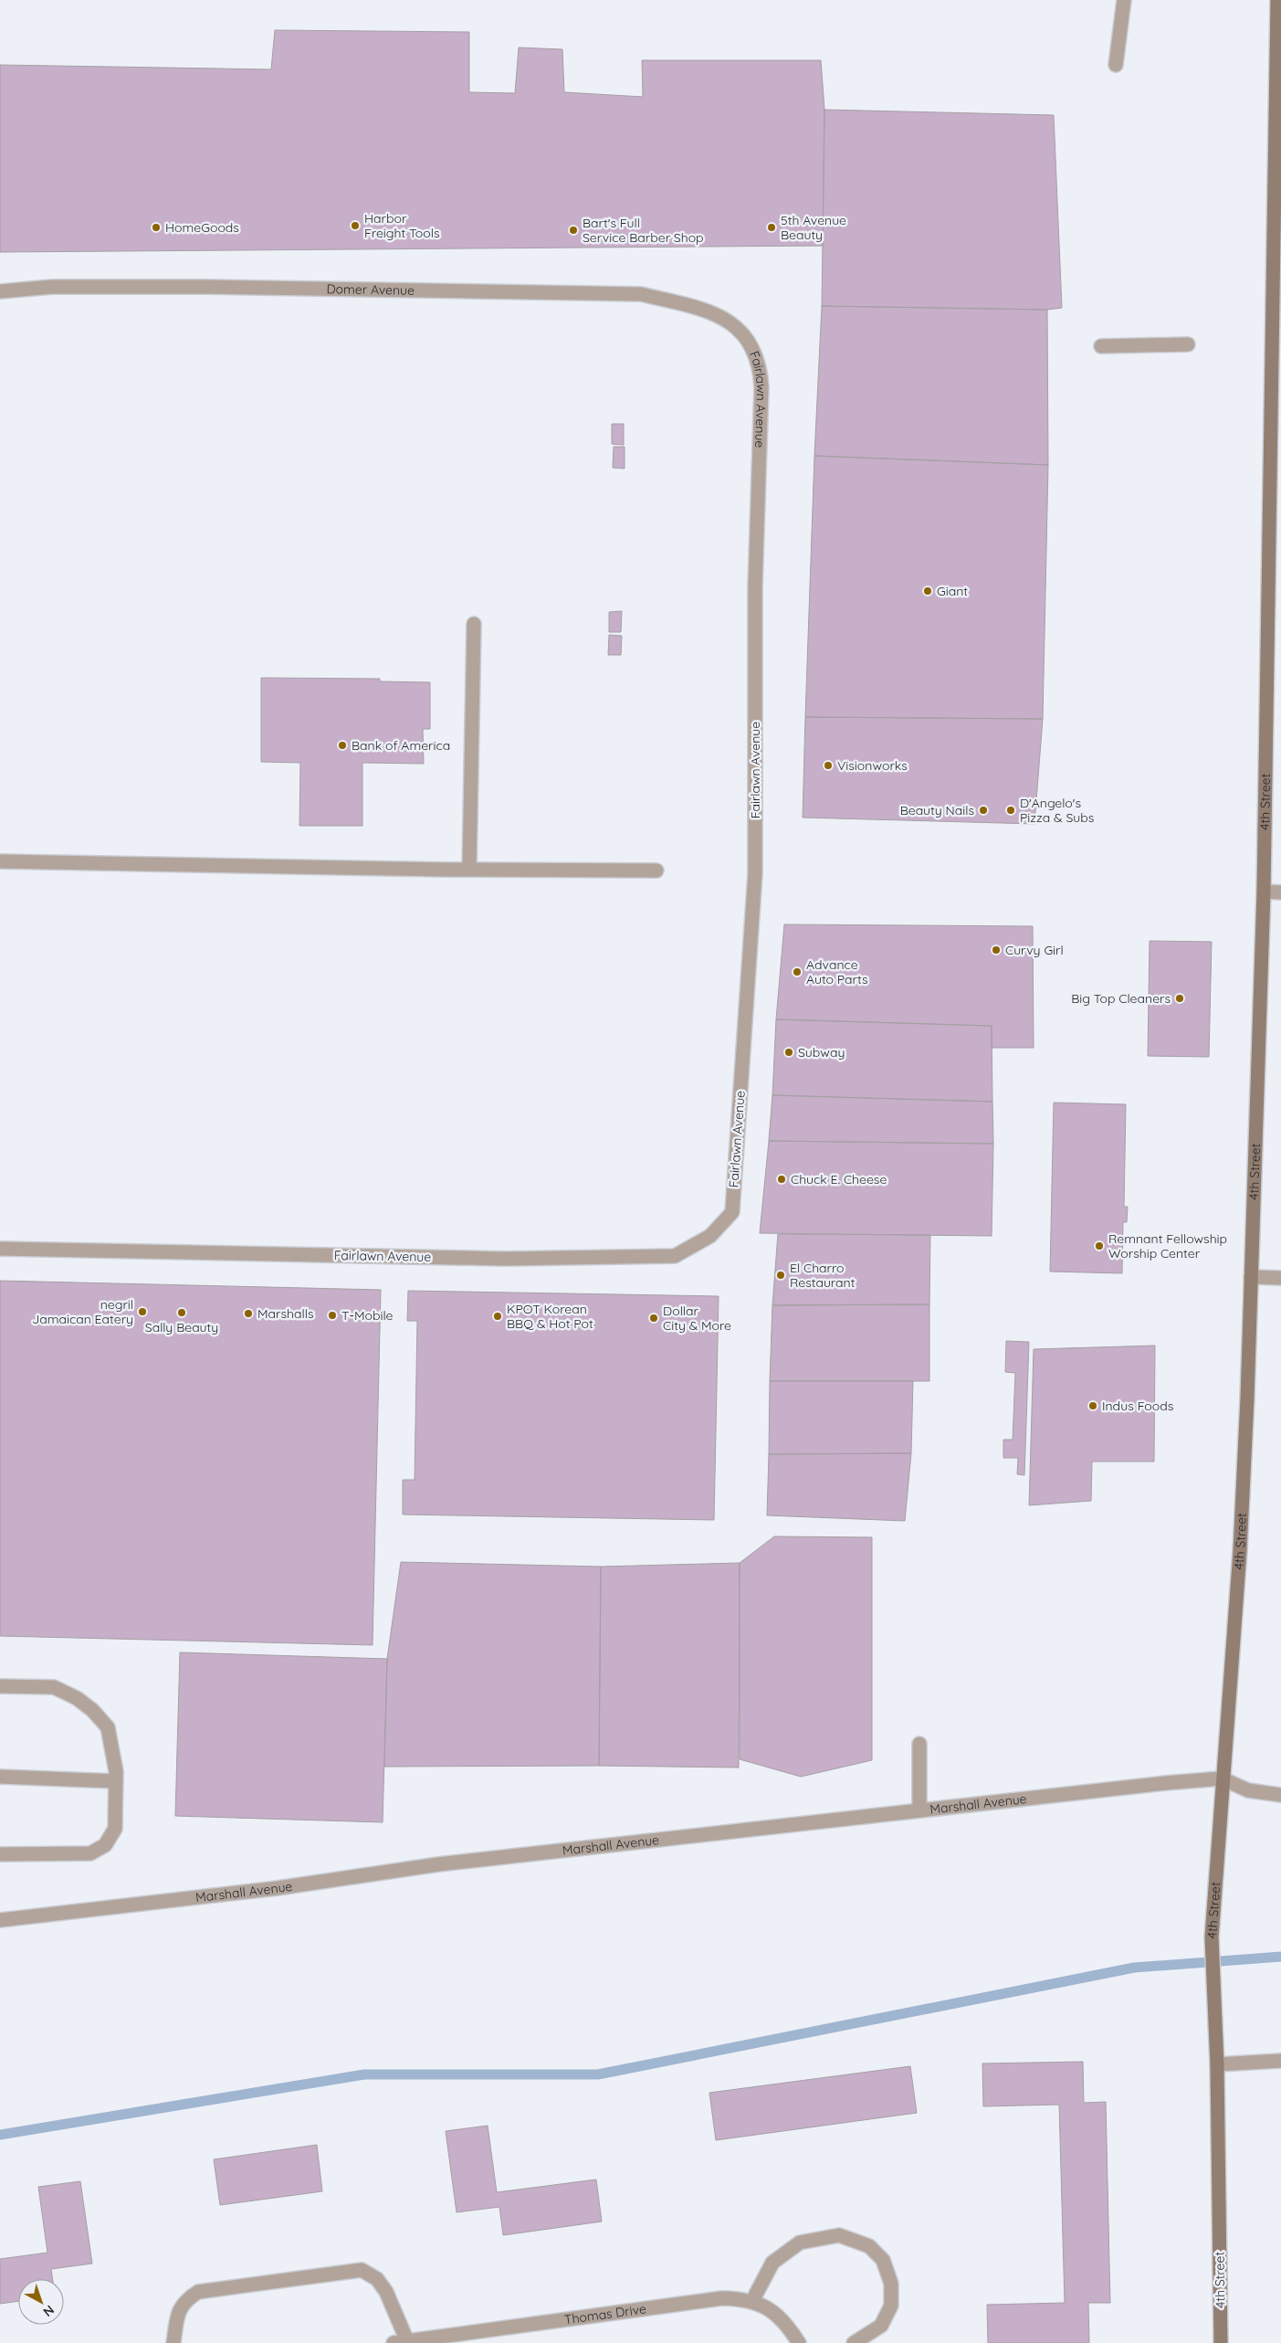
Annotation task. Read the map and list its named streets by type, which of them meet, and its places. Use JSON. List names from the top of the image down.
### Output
{
  "streets": {
    "street": [
      "Domer Avenue",
      "Fairlawn Avenue",
      "4th Street",
      "Marshall Avenue",
      "Thomas Drive"
    ]
  },
  "crossings": [
    ["Domer Avenue", "Fairlawn Avenue"],
    ["4th Street", "Marshall Avenue"]
  ],
  "places": [
    "Harbor Freight Tools",
    "HomeGoods",
    "5th Avenue Beauty",
    "Bart's Full Service Barber Shop",
    "Giant",
    "Bank of America",
    "Visionworks",
    "Beauty Nails",
    "D'Angelo's Pizza & Subs",
    "Curvy Girl",
    "Advance Auto Parts",
    "Big Top Cleaners",
    "Subway",
    "Chuck E. Cheese",
    "Remnant Fellowship Worship Center",
    "El Charro Restaurant",
    "negril Jamaican Eatery",
    "Sally Beauty",
    "Marshalls",
    "T-Mobile",
    "KPOT Korean BBQ & Hot Pot",
    "Dollar City & More",
    "Indus Foods"
  ],
  "north": "bottom right"
}
